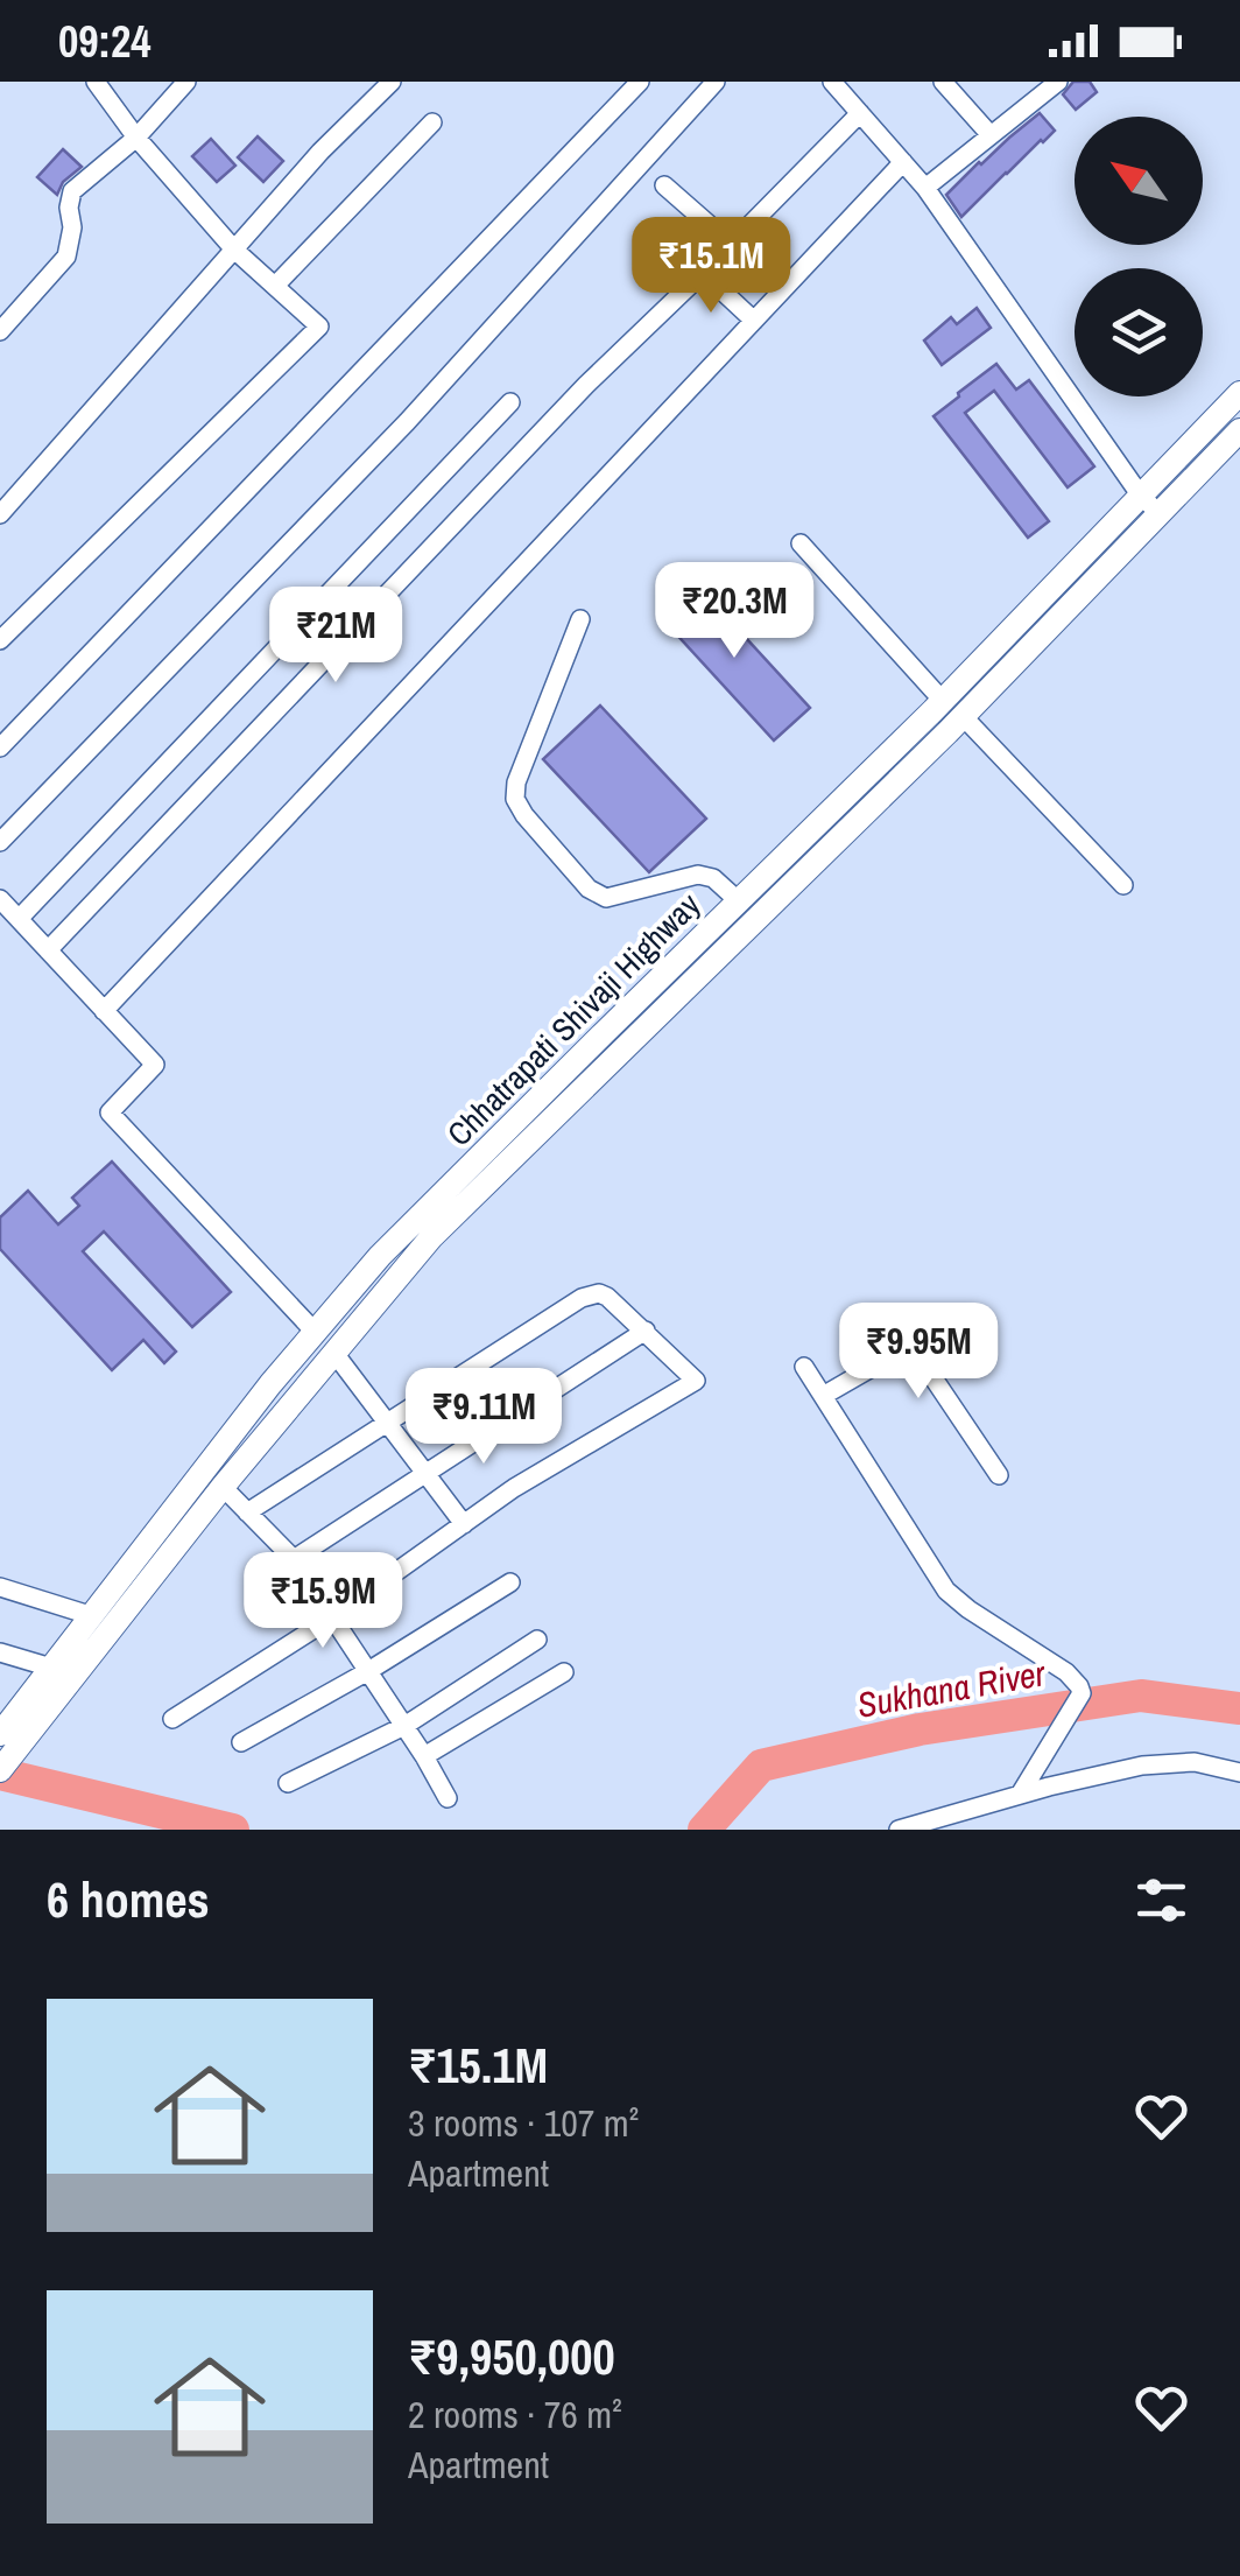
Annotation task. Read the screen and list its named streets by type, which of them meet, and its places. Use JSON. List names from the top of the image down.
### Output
{
  "streets": {
    "main road": ["Chhatrapati Shivaji Highway"]
  },
  "water": ["Sukhana River"],
  "north": "top left",
  "page": {
    "status": "09:24",
    "price": [
      "₹15.1M",
      "₹20.3M",
      "₹21M",
      "₹9.95M",
      "₹9.11M",
      "₹15.9M"
    ],
    "heading": "6 homes",
    "list": [
      {
        "name": "₹15.1M",
        "note": "3 rooms · 107 m² · Apartment"
      },
      {
        "name": "₹9,950,000",
        "note": "2 rooms · 76 m² · Apartment"
      }
    ]
  }
}
